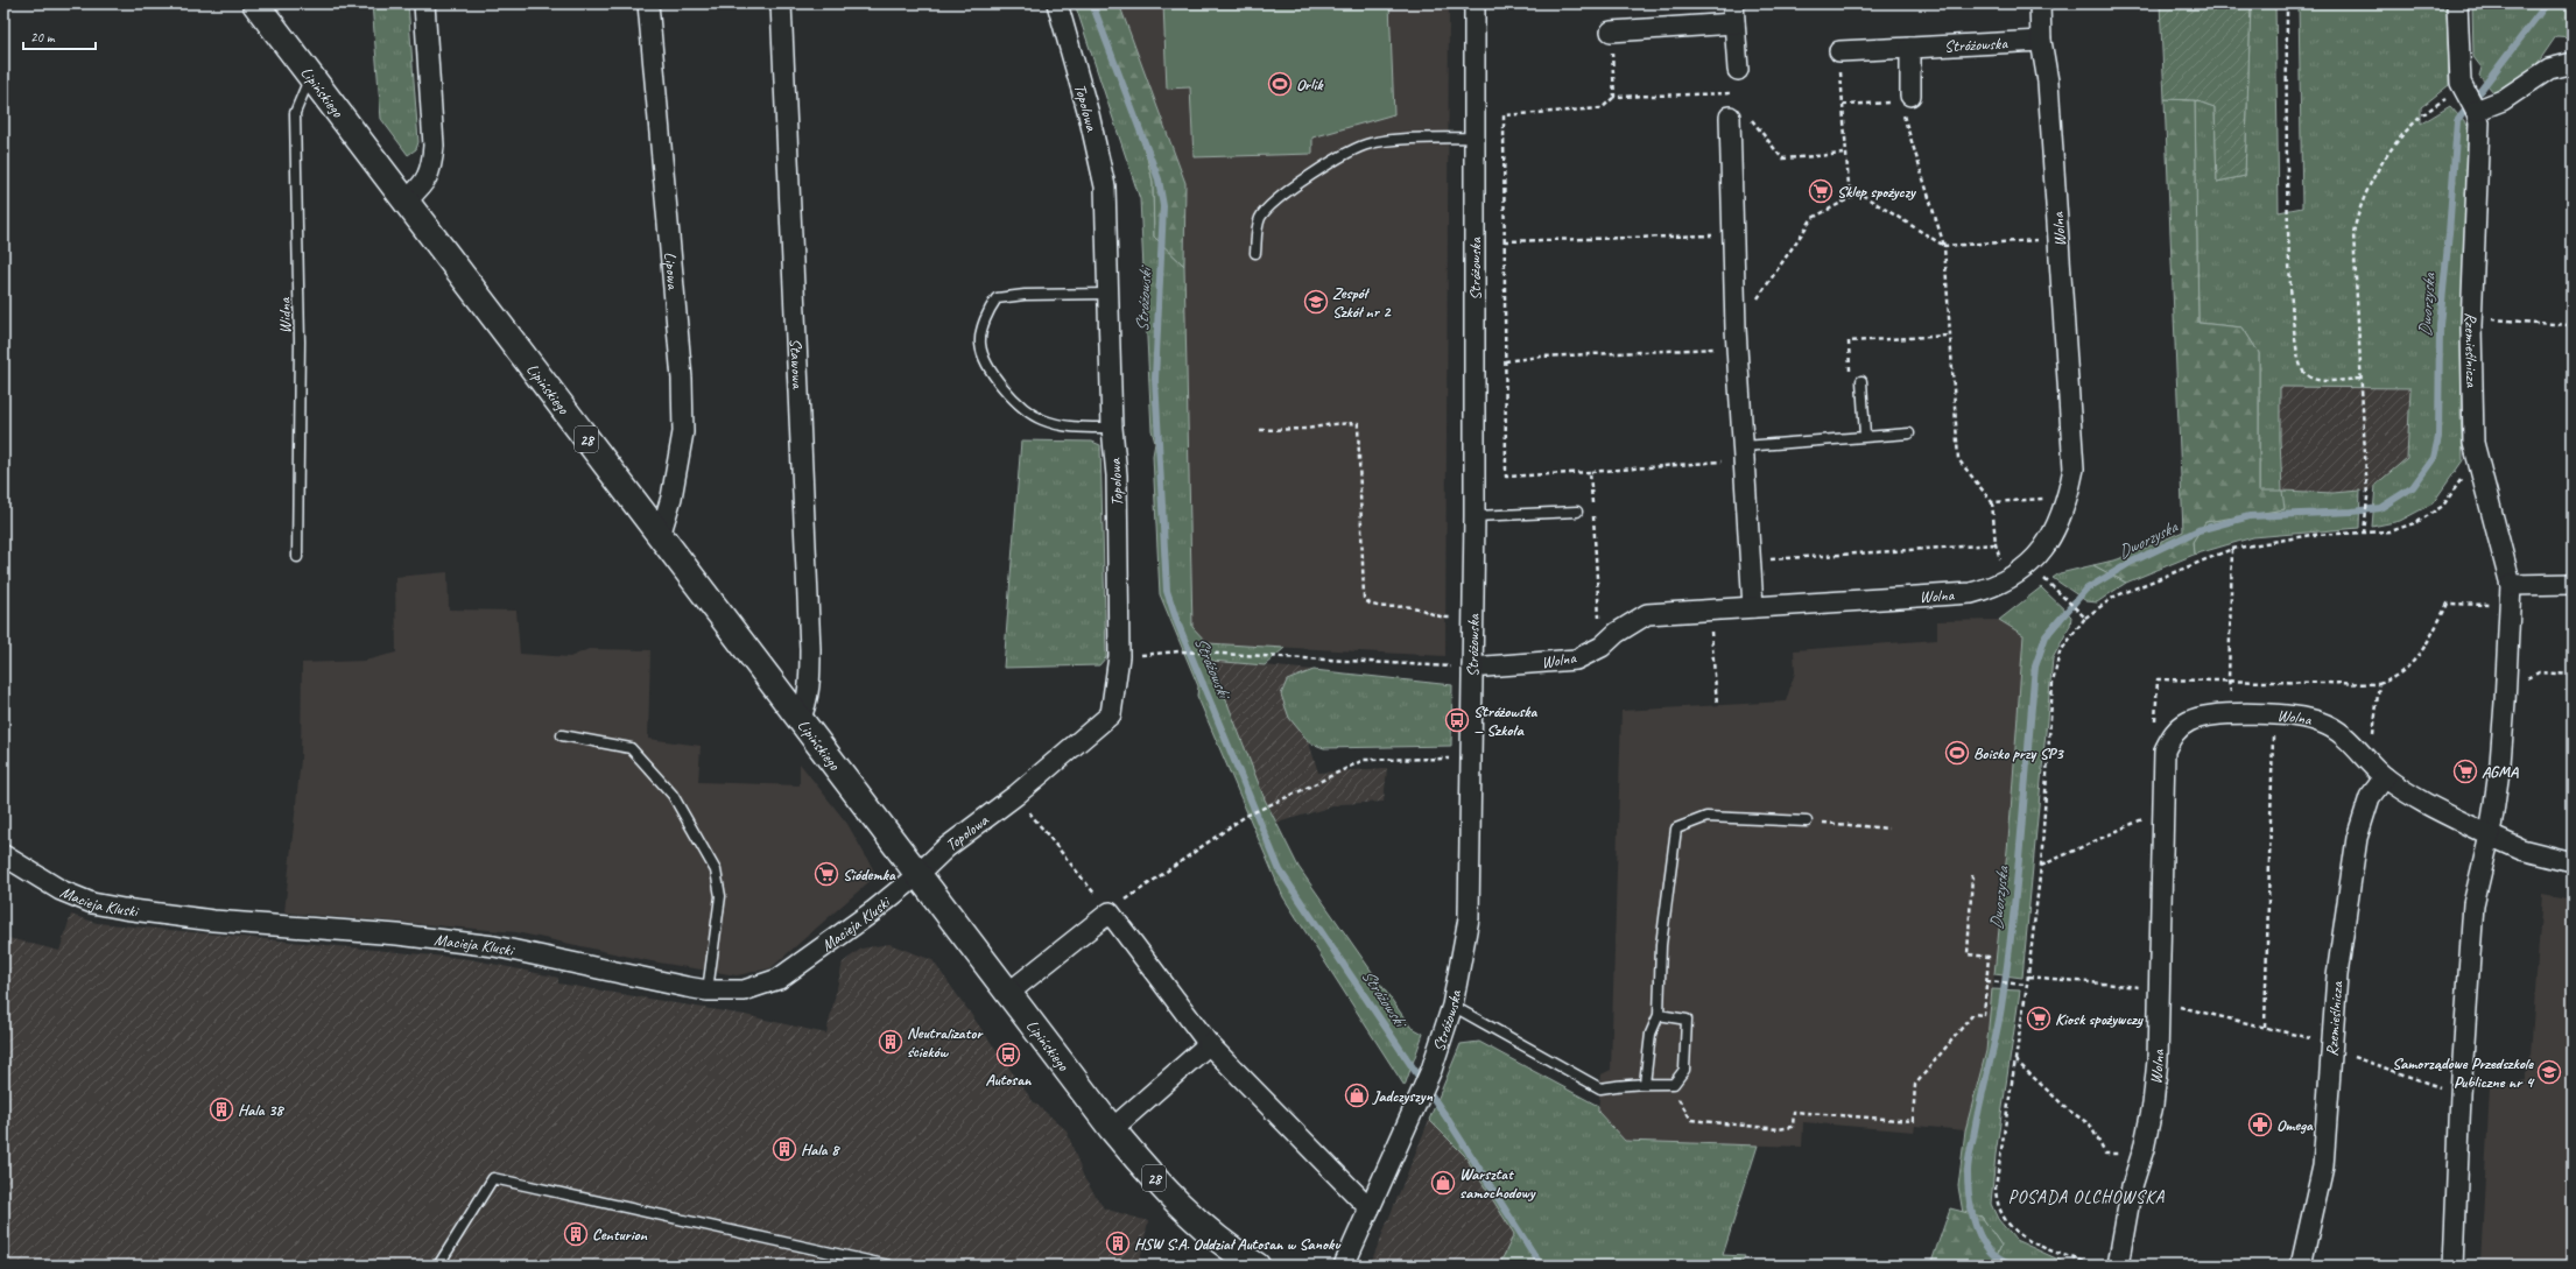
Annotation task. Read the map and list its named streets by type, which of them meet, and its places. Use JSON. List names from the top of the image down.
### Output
{
  "streets": {
    "main road": ["Lipińskiego", "28"],
    "street": [
      "Stróżowska",
      "Topolowa",
      "Wolna",
      "Lipowa",
      "Rzemieślnicza",
      "Stawowa",
      "Macieja Kluski"
    ],
    "lane": ["Widna"]
  },
  "crossings": [
    ["Stróżowska", "Wolna"],
    ["Lipińskiego", "Topolowa"],
    ["Lipińskiego", "Lipowa"],
    ["Lipińskiego", "Widna"],
    ["Lipińskiego", "Stawowa"],
    ["Lipińskiego", "Macieja Kluski"],
    ["Topolowa", "Macieja Kluski"],
    ["Wolna", "Rzemieślnicza"]
  ],
  "districts": ["POSADA OLCHOWSKA"],
  "water": ["Stróżowski", "Dworzyska"],
  "places": {
    "sports": ["Orlik", "Boisko przy SP3"],
    "supermarket": [
      "Sklep spożyczy",
      "AGMA",
      "Siódemka",
      "Kiosk spożywczy"
    ],
    "school or university": ["Zespół Szkół nr 2", "Samorządowe Przedszkole Publiczne nr 4"],
    "bus stop": ["Stróżowska — Szkoła", "Autosan"],
    "building": [
      "Neutralizator ścieków",
      "Hala 38",
      "Hala 8",
      "Centurion",
      "HSW S.A. Oddział Autosan w Sanoku"
    ],
    "shop": ["Jadczyszyn", "Warsztat samochodowy"],
    "pharmacy": ["Omega"]
  },
  "scale_bar": "20 m"
}
